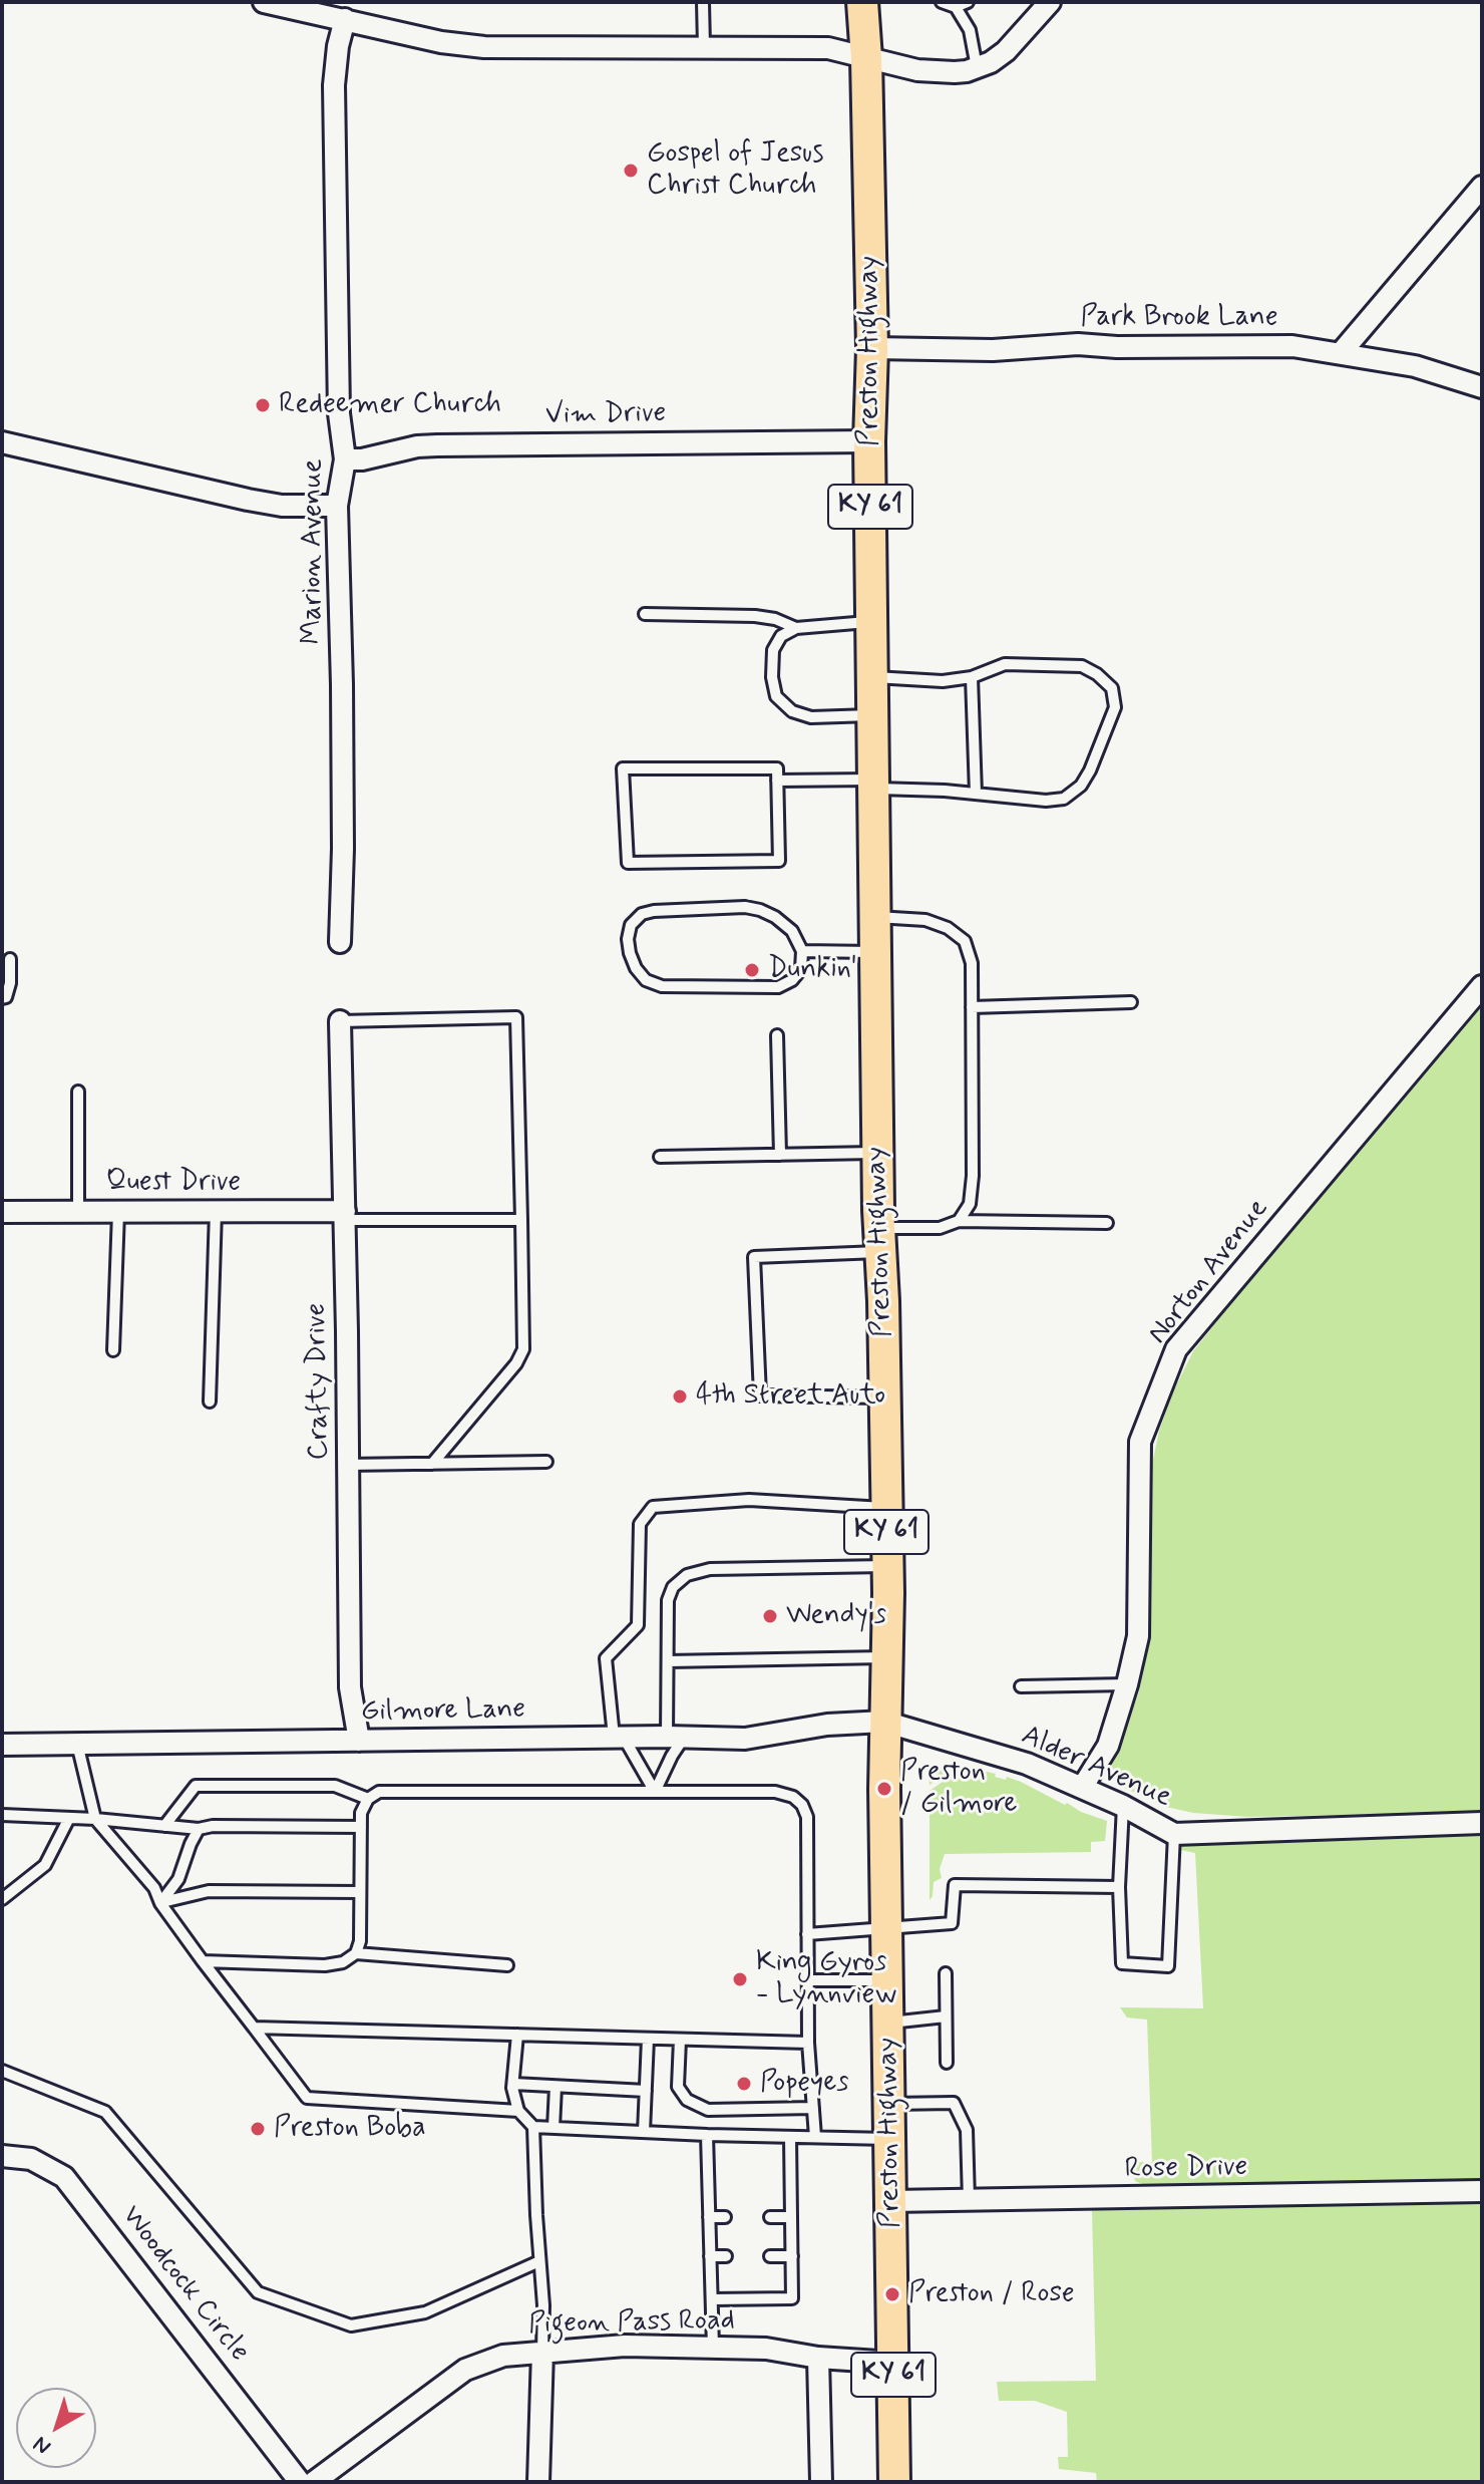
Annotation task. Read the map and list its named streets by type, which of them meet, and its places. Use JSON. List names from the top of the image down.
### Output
{
  "streets": {
    "main road": ["Preston Highway", "KY 61"],
    "street": [
      "Park Brook Lane",
      "Vim Drive",
      "Marion Avenue",
      "Quest Drive",
      "Norton Avenue",
      "Crafty Drive",
      "Gilmore Lane",
      "Alder Avenue",
      "Rose Drive",
      "Woodcock Circle",
      "Pigeon Pass Road"
    ]
  },
  "crossings": [
    ["Park Brook Lane", "Preston Highway"],
    ["Preston Highway", "Vim Drive"],
    ["Preston Highway", "Gilmore Lane"],
    ["Preston Highway", "Alder Avenue"],
    ["Preston Highway", "Rose Drive"],
    ["Preston Highway", "Pigeon Pass Road"],
    ["Vim Drive", "Marion Avenue"],
    ["Quest Drive", "Crafty Drive"],
    ["Norton Avenue", "Alder Avenue"],
    ["Crafty Drive", "Gilmore Lane"],
    ["Gilmore Lane", "Alder Avenue"]
  ],
  "places": [
    "Gospel of Jesus Christ Church",
    "Redeemer Church",
    "Dunkin'",
    "4th Street Auto",
    "Wendy's",
    "Preston / Gilmore",
    "King Gyros - Lynnview",
    "Popeyes",
    "Preston Boba",
    "Preston / Rose"
  ],
  "north": "bottom left"
}
